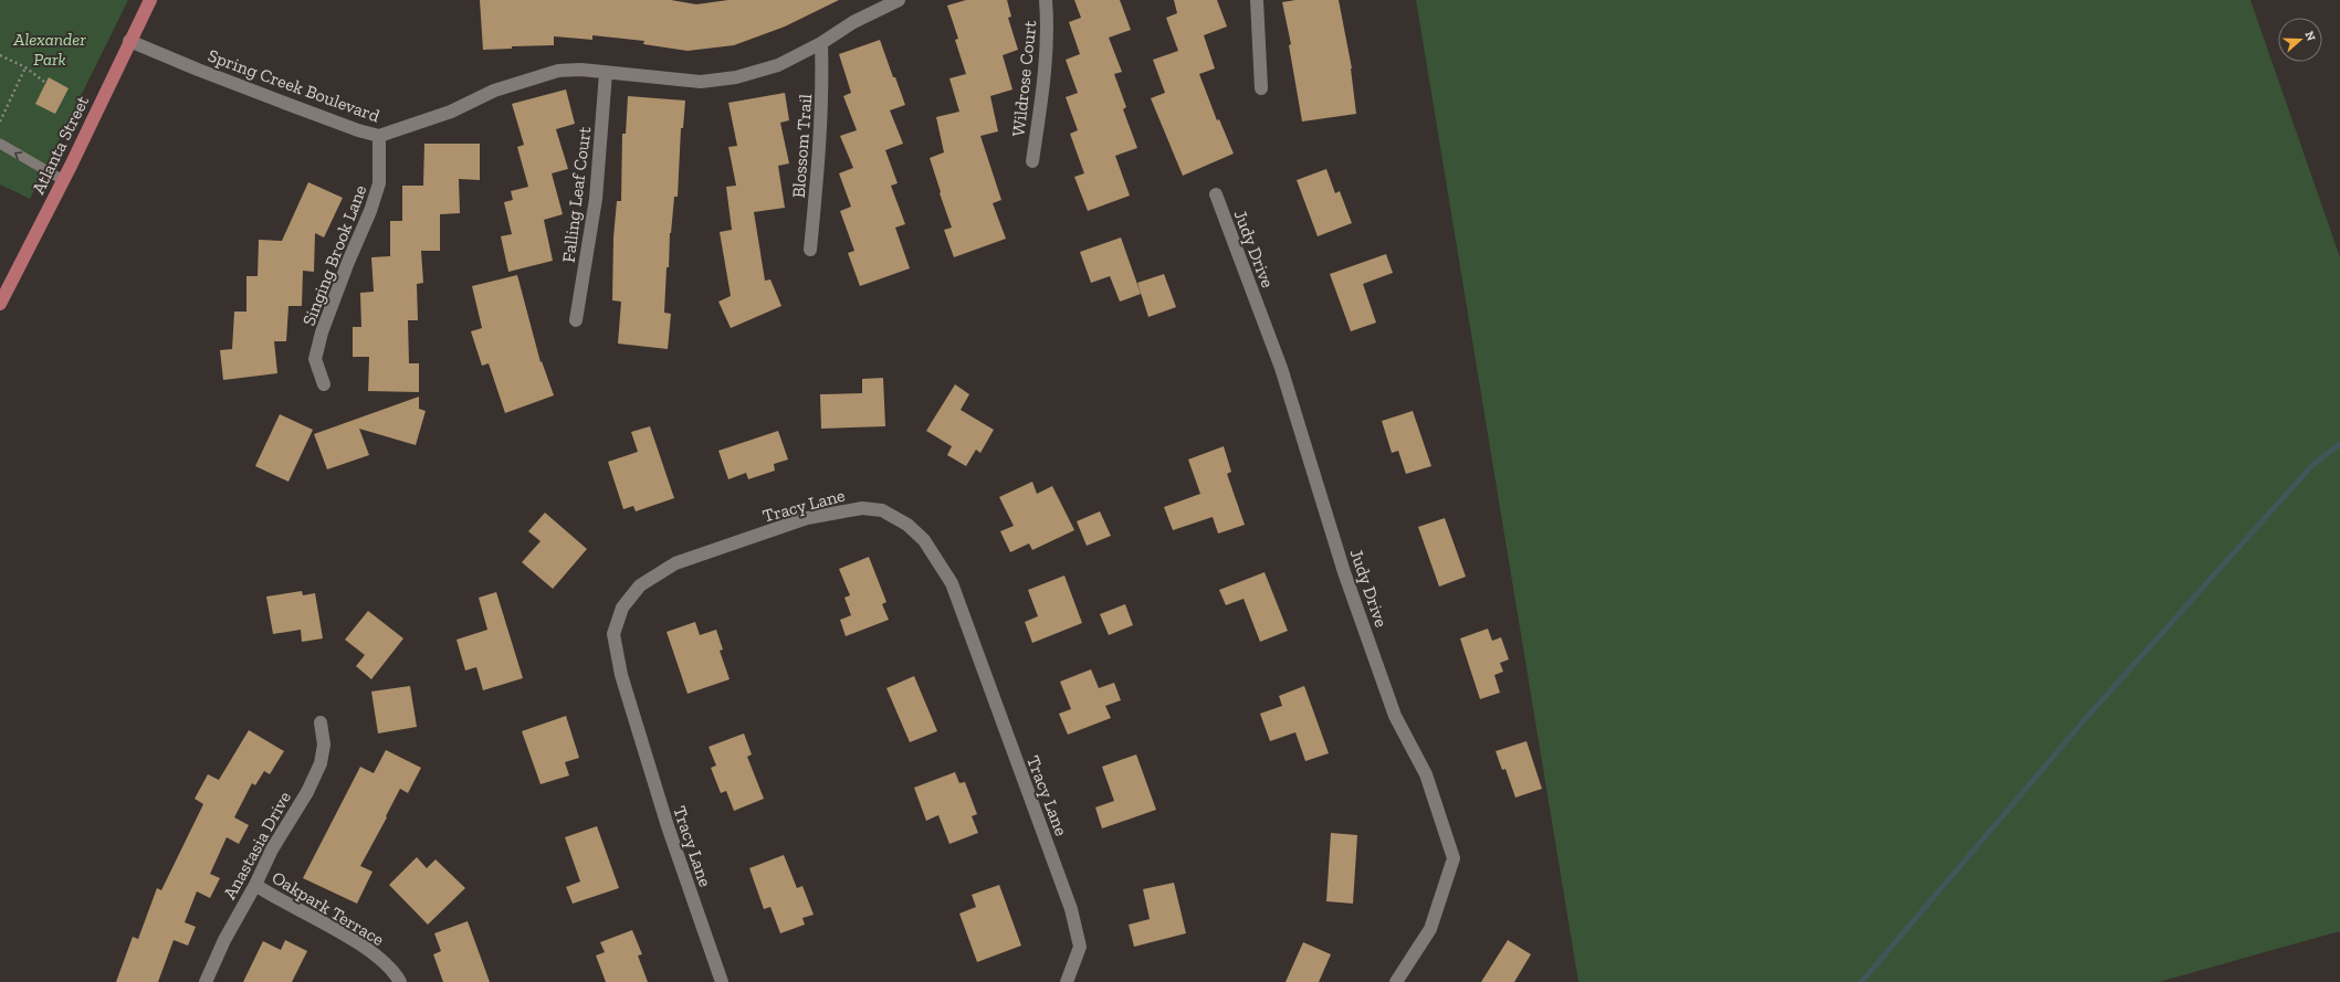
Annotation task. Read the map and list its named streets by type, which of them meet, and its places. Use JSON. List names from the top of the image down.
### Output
{
  "streets": {
    "main road": ["Atlanta Street"],
    "street": [
      "Wildrose Court",
      "Spring Creek Boulevard",
      "Blossom Trail",
      "Falling Leaf Court",
      "Judy Drive",
      "Singing Brook Lane",
      "Tracy Lane",
      "Anastasia Drive",
      "Oakpark Terrace"
    ]
  },
  "crossings": [
    ["Spring Creek Boulevard", "Atlanta Street"],
    ["Spring Creek Boulevard", "Blossom Trail"],
    ["Spring Creek Boulevard", "Falling Leaf Court"],
    ["Spring Creek Boulevard", "Singing Brook Lane"],
    ["Anastasia Drive", "Oakpark Terrace"]
  ],
  "parks": ["Alexander Park"],
  "north": "right"
}
